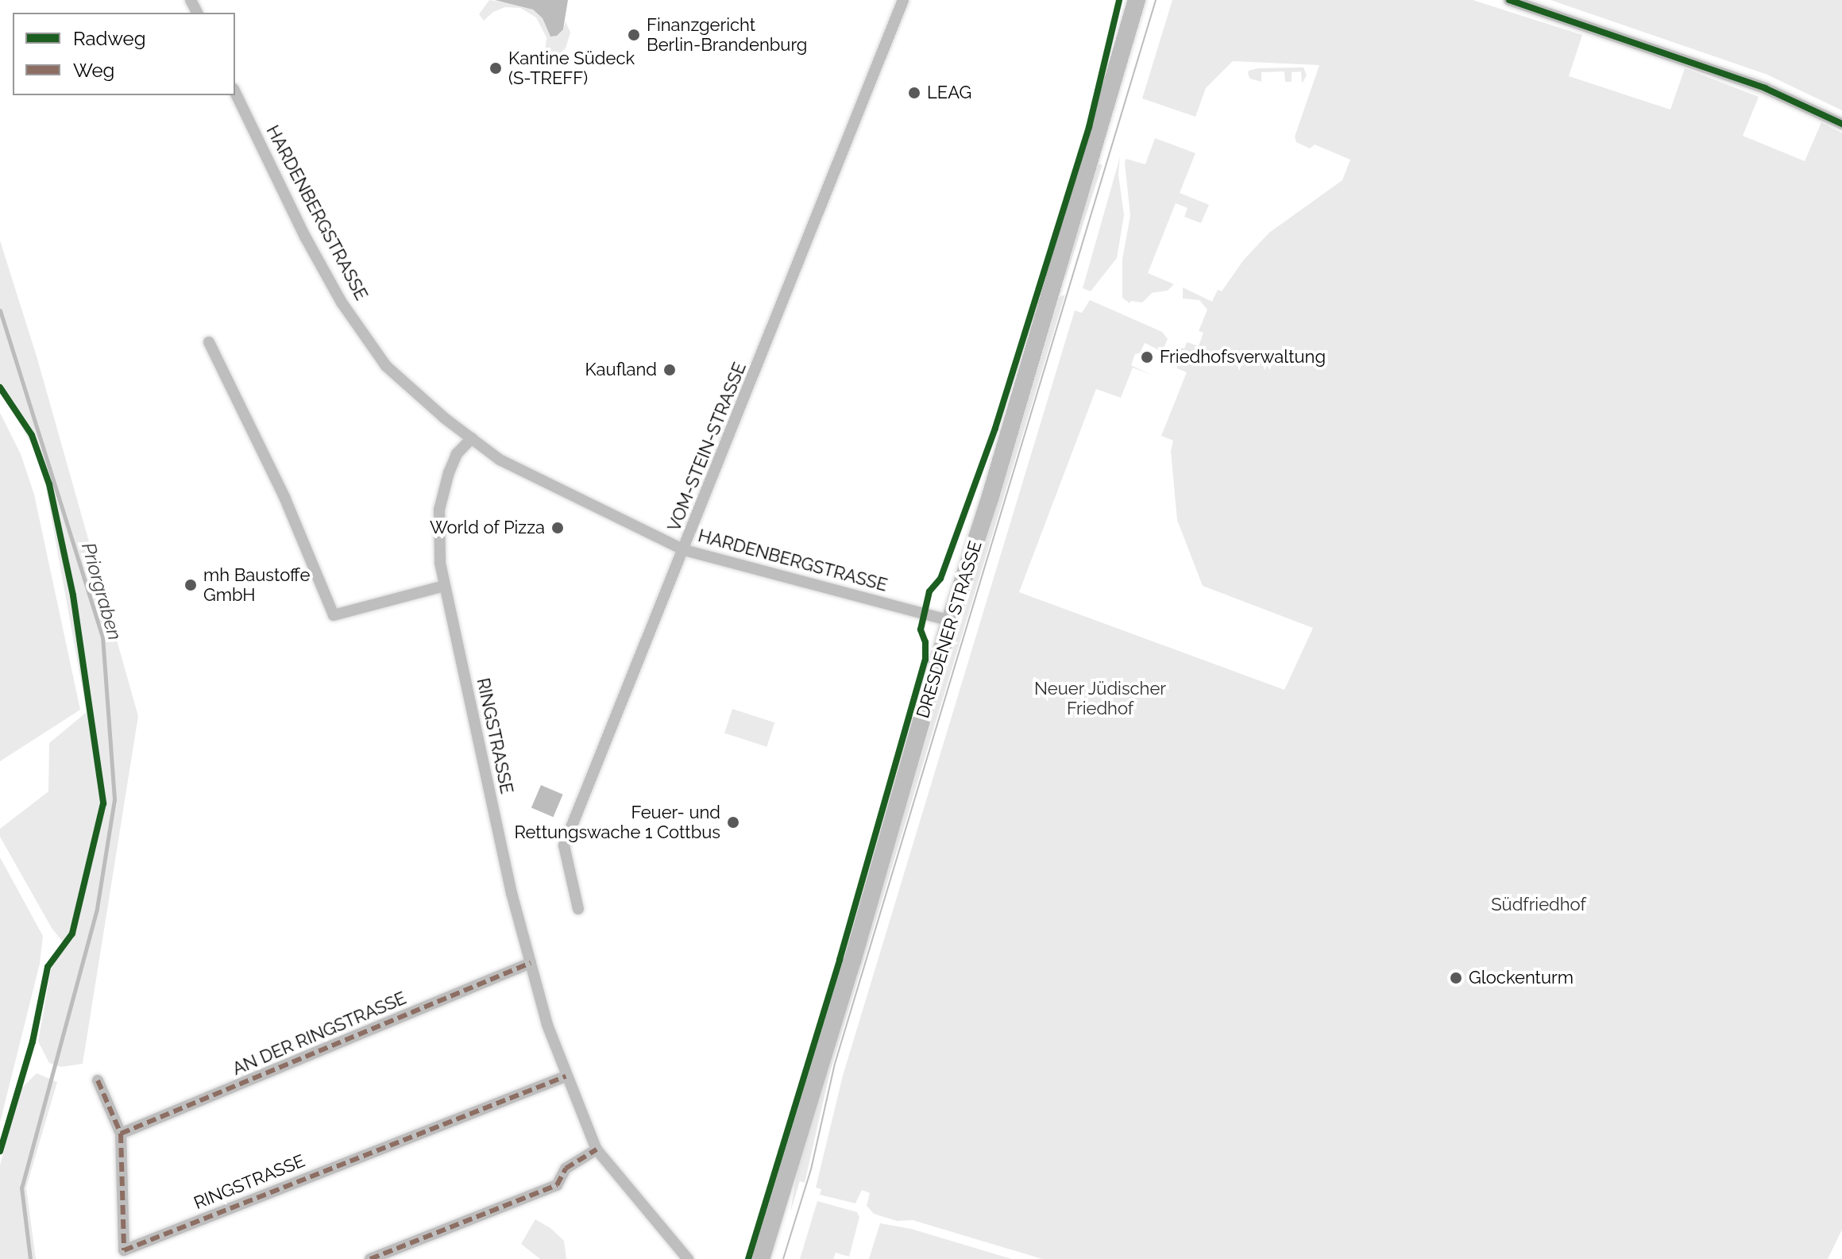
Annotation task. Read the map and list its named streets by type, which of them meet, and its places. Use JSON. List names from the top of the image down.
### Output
{
  "streets": {
    "main road": ["DRESDENER STRASSE"],
    "street": [
      "HARDENBERGSTRASSE",
      "VOM-STEIN-STRASSE",
      "RINGSTRASSE",
      "AN DER RINGSTRASSE"
    ]
  },
  "crossings": [
    ["HARDENBERGSTRASSE", "VOM-STEIN-STRASSE"],
    ["HARDENBERGSTRASSE", "DRESDENER STRASSE"],
    ["HARDENBERGSTRASSE", "RINGSTRASSE"],
    ["RINGSTRASSE", "AN DER RINGSTRASSE"]
  ],
  "water": ["Priorgraben"],
  "parks": ["Neuer Jüdischer Friedhof", "Südfriedhof"],
  "places": [
    "Finanzgericht Berlin-Brandenburg",
    "Kantine Südeck (S-TREFF)",
    "LEAG",
    "Friedhofsverwaltung",
    "Kaufland",
    "World of Pizza",
    "mh Baustoffe GmbH",
    "Feuer- und Rettungswache 1 Cottbus",
    "Glockenturm"
  ],
  "legend": ["Radweg", "Weg"]
}
